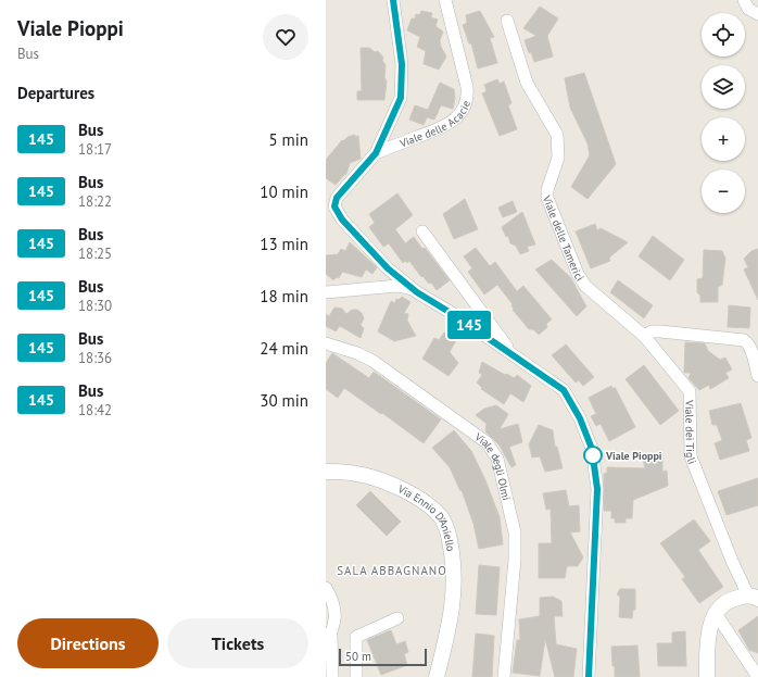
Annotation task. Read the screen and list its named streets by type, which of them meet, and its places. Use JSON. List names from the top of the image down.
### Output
{
  "streets": {
    "street": [
      "Viale delle Acacie",
      "Viale delle Tamerici",
      "Viale dei Tigli",
      "Viale degli Olmi",
      "Via Ennio D'Aniello"
    ]
  },
  "crossings": [
    ["Viale delle Tamerici", "Viale dei Tigli"]
  ],
  "districts": ["SALA ABBAGNANO"],
  "places": ["Viale Pioppi"],
  "lines": ["bus line 145"],
  "scale_bar": "50 m",
  "page": {
    "heading": [
      ["Viale Pioppi", "Bus"],
      "Departures"
    ],
    "on_map": "145",
    "map_buttons": ["+", "−"],
    "list": [
      {
        "mark": "145",
        "name": "Bus",
        "note": "18:17",
        "value": "5 min"
      },
      {
        "mark": "145",
        "name": "Bus",
        "note": "18:22",
        "value": "10 min"
      },
      {
        "mark": "145",
        "name": "Bus",
        "note": "18:25",
        "value": "13 min"
      },
      {
        "mark": "145",
        "name": "Bus",
        "note": "18:30",
        "value": "18 min"
      },
      {
        "mark": "145",
        "name": "Bus",
        "note": "18:36",
        "value": "24 min"
      },
      {
        "mark": "145",
        "name": "Bus",
        "note": "18:42",
        "value": "30 min"
      }
    ],
    "buttons": ["Directions", "Tickets"],
    "scale": "50 m"
  }
}
